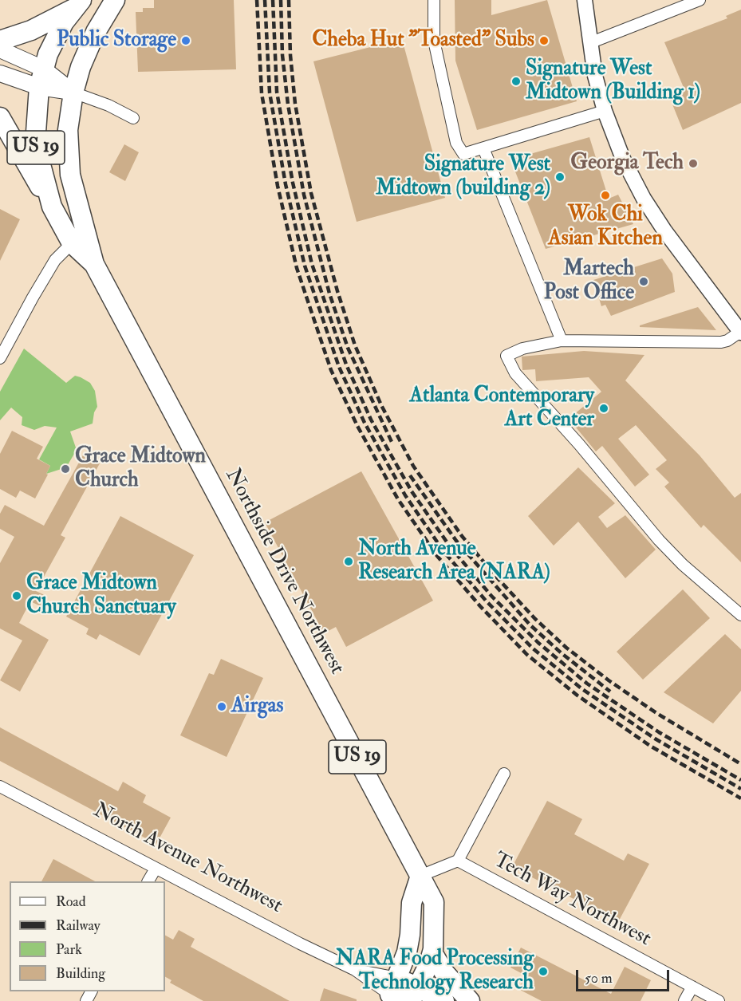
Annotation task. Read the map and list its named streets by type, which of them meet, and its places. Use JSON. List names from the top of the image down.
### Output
{
  "streets": {
    "highway": ["US 19", "Northside Drive Northwest", "North Avenue Northwest"],
    "street": ["Tech Way Northwest"]
  },
  "crossings": [
    ["Northside Drive Northwest", "North Avenue Northwest"]
  ],
  "places": [
    "Public Storage",
    "Cheba Hut \"Toasted\" Subs",
    "Signature West Midtown (Building 1)",
    "Georgia Tech",
    "Signature West Midtown (building 2)",
    "Wok Chi Asian Kitchen",
    "Martech Post Office",
    "Atlanta Contemporary Art Center",
    "Grace Midtown Church",
    "North Avenue Research Area (NARA)",
    "Grace Midtown Church Sanctuary",
    "Airgas",
    "NARA Food Processing Technology Research"
  ],
  "legend": [
    "Road",
    "Railway",
    "Park",
    "Building"
  ],
  "scale_bar": "50 m"
}
